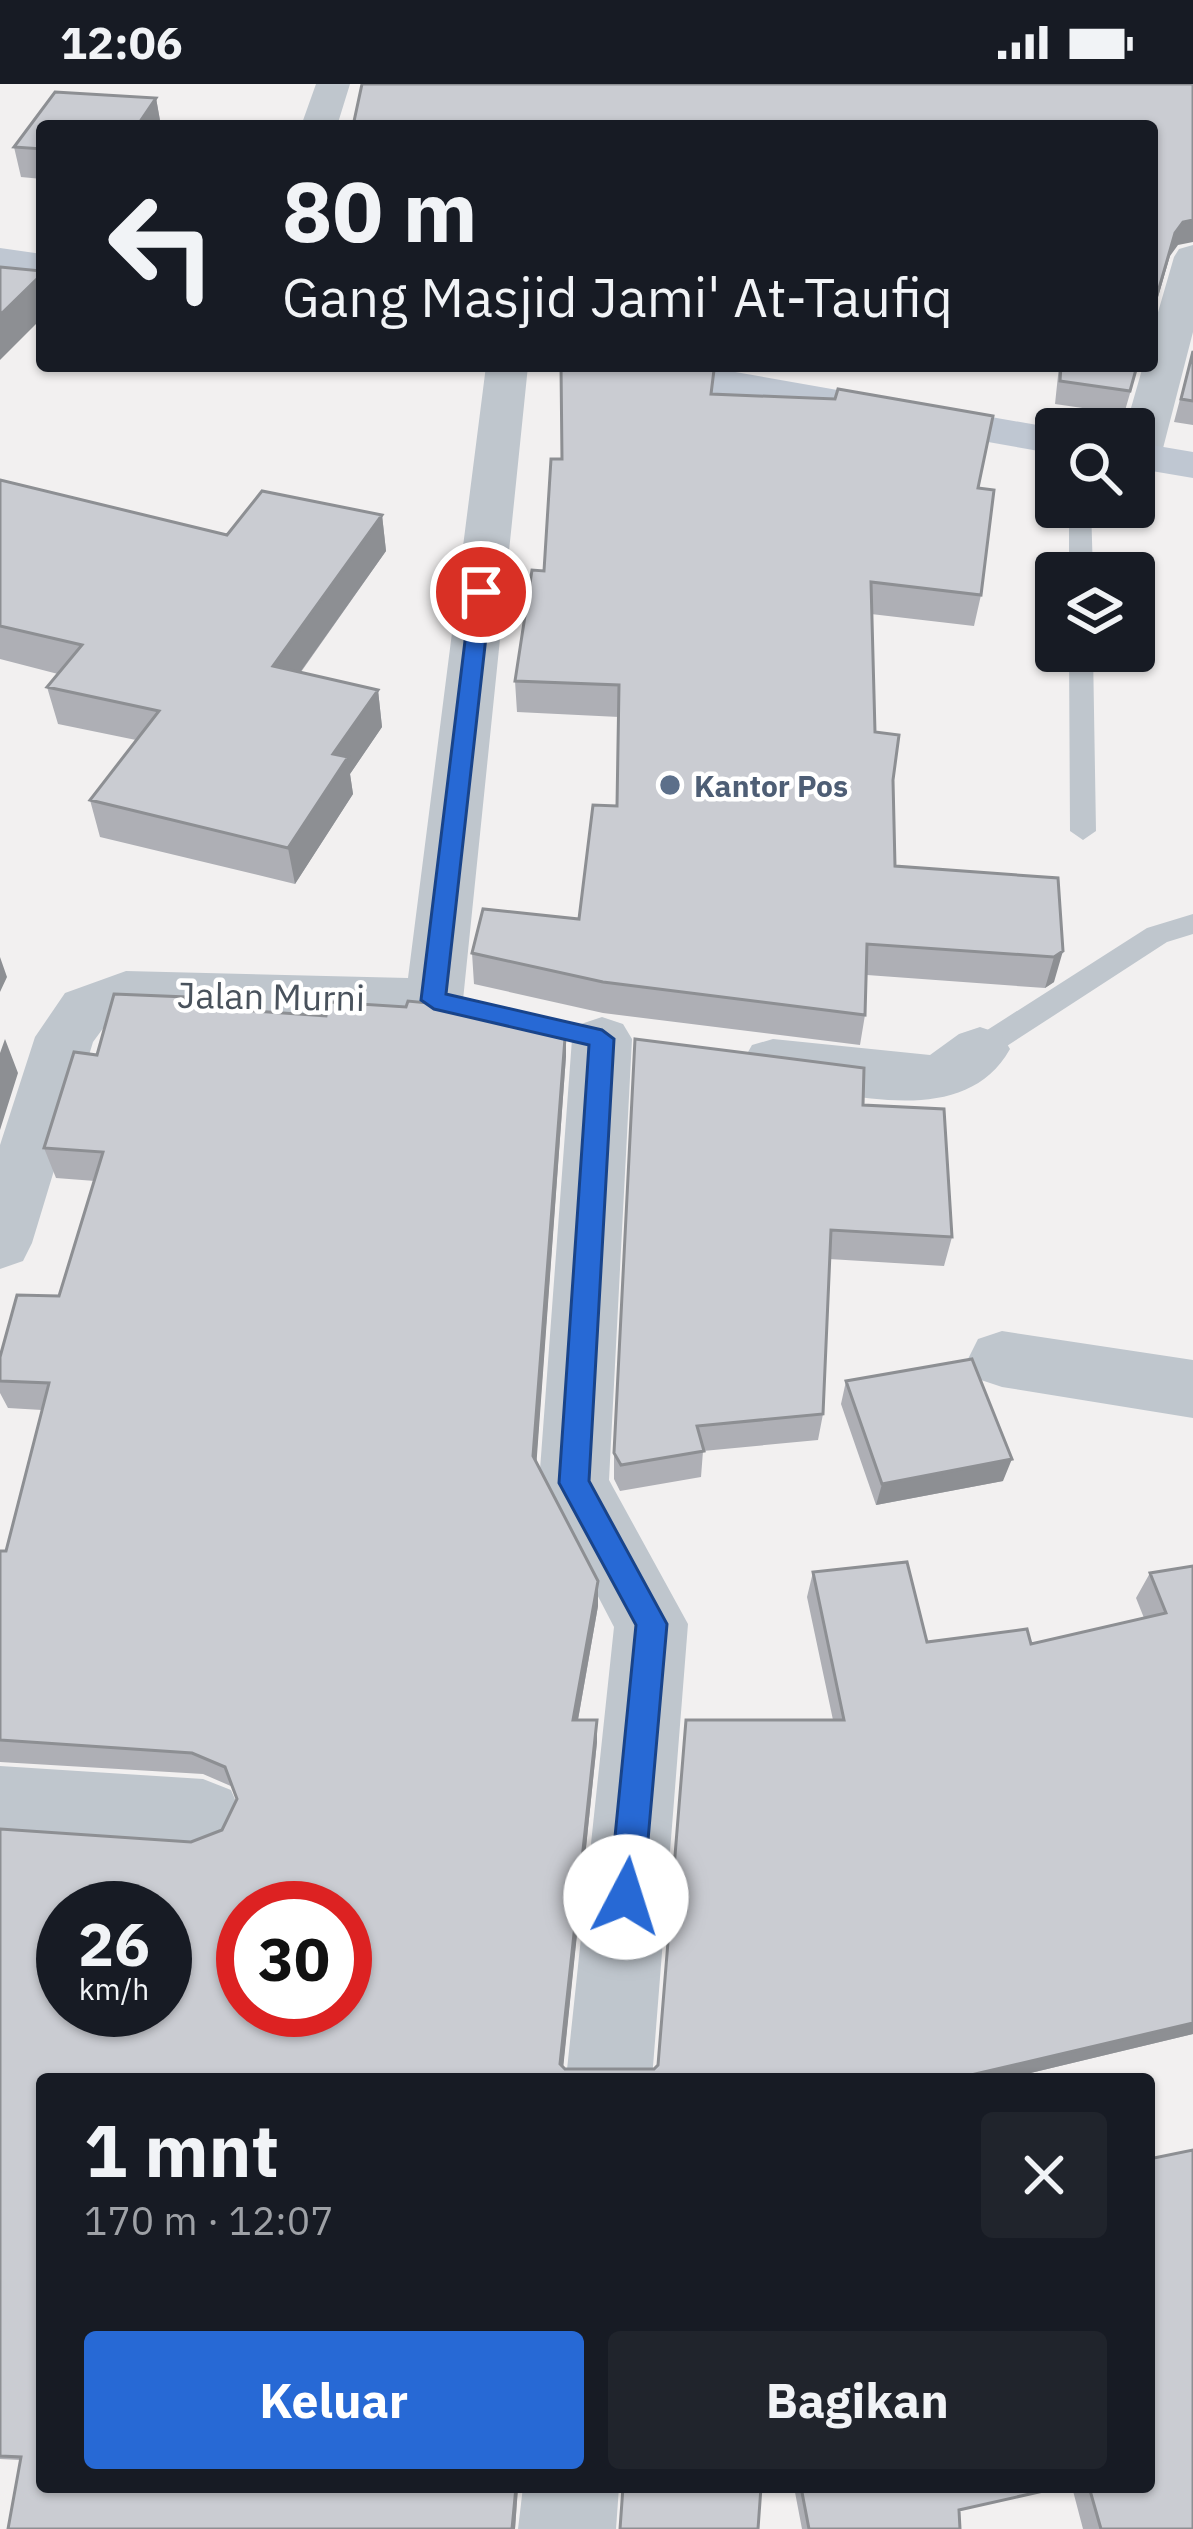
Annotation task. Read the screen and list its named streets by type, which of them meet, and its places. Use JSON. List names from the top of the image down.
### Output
{
  "streets": {
    "street": ["Jalan Murni"]
  },
  "places": ["Kantor Pos"],
  "page": {
    "status": "12:06",
    "turn": ["80 m", "Gang Masjid Jami' At-Taufiq"],
    "speed": "26 km/h",
    "limit": "30",
    "heading": ["1 mnt", "170 m · 12:07"],
    "buttons": ["Keluar", "Bagikan"]
  }
}
